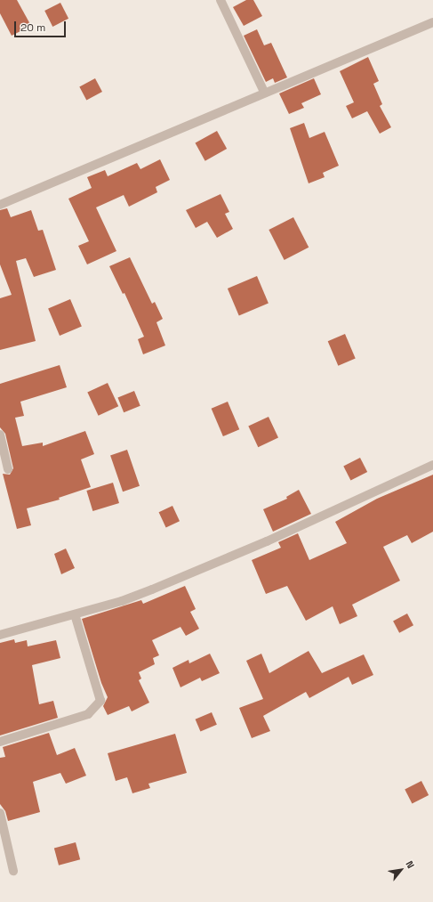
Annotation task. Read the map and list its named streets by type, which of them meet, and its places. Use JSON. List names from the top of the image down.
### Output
{
  "scale_bar": "20 m",
  "north": "top right"
}
